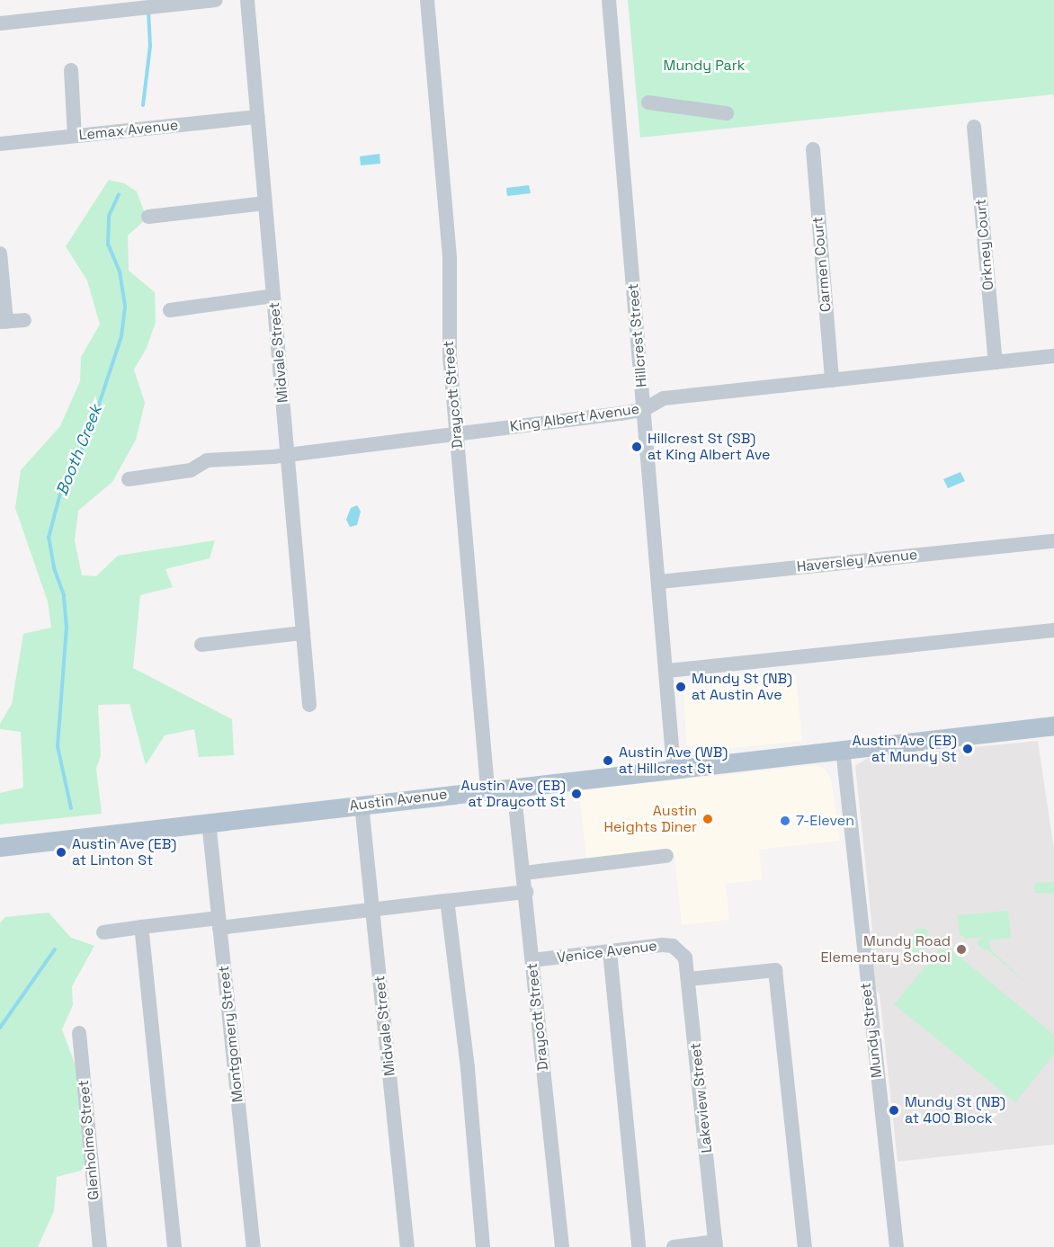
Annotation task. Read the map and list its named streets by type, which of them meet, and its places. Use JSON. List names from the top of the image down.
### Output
{
  "streets": {
    "main road": ["Austin Avenue"],
    "street": [
      "Lemax Avenue",
      "Orkney Court",
      "Carmen Court",
      "Hillcrest Street",
      "Midvale Street",
      "Draycott Street",
      "King Albert Avenue",
      "Haversley Avenue",
      "Venice Avenue",
      "Mundy Street",
      "Montgomery Street",
      "Lakeview Street",
      "Glenholme Street"
    ]
  },
  "crossings": [
    ["Lemax Avenue", "Midvale Street"],
    ["Orkney Court", "King Albert Avenue"],
    ["Carmen Court", "King Albert Avenue"],
    ["Hillcrest Street", "King Albert Avenue"],
    ["Hillcrest Street", "Haversley Avenue"],
    ["Hillcrest Street", "Austin Avenue"],
    ["Midvale Street", "King Albert Avenue"],
    ["Midvale Street", "Austin Avenue"],
    ["Draycott Street", "King Albert Avenue"],
    ["Draycott Street", "Austin Avenue"],
    ["Draycott Street", "Venice Avenue"],
    ["Austin Avenue", "Mundy Street"],
    ["Austin Avenue", "Montgomery Street"],
    ["Venice Avenue", "Lakeview Street"]
  ],
  "water": ["Booth Creek"],
  "parks": ["Mundy Park"],
  "places": [
    "Hillcrest St (SB) at King Albert Ave",
    "Mundy St (NB) at Austin Ave",
    "Austin Ave (EB) at Mundy St",
    "Austin Ave (WB) at Hillcrest St",
    "Austin Ave (EB) at Draycott St",
    "Austin Heights Diner",
    "7-Eleven",
    "Austin Ave (EB) at Linton St",
    "Mundy Road Elementary School",
    "Mundy St (NB) at 400 Block"
  ]
}
